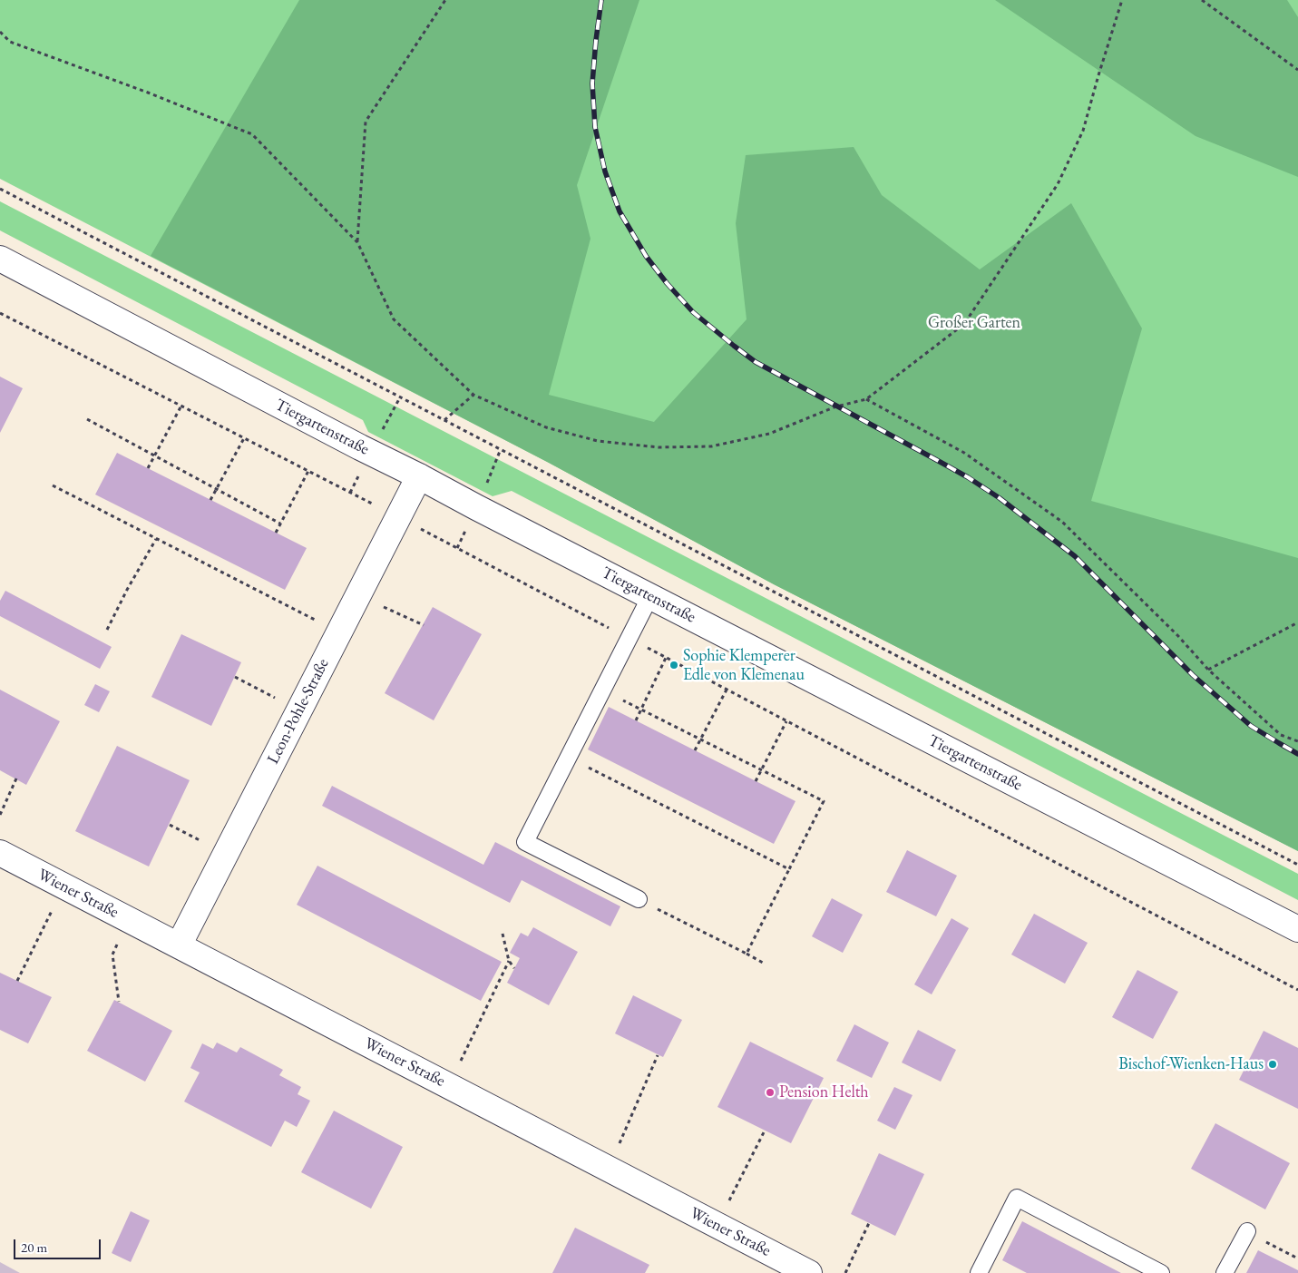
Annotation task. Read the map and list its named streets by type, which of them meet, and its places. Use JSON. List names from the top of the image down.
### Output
{
  "streets": {
    "street": ["Tiergartenstraße", "Leon-Pohle-Straße", "Wiener Straße"]
  },
  "crossings": [
    ["Tiergartenstraße", "Leon-Pohle-Straße"],
    ["Leon-Pohle-Straße", "Wiener Straße"]
  ],
  "parks": ["Großer Garten"],
  "places": ["Sophie Klemperer Edle von Klemenau", "Bischof-Wienken-Haus", "Pension Helth"],
  "scale_bar": "20 m"
}
